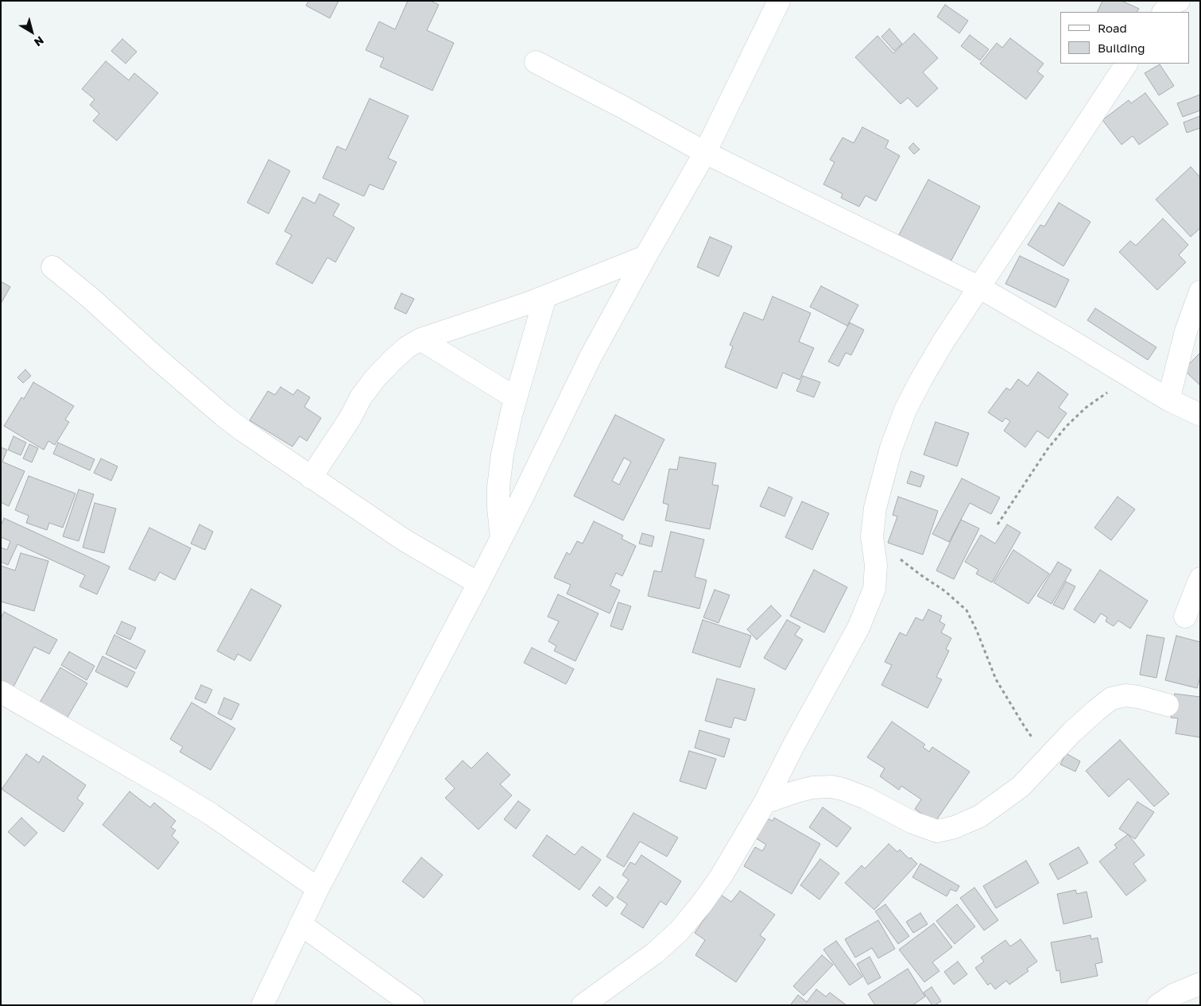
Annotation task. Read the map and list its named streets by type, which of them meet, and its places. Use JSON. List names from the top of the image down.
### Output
{
  "legend": ["Road", "Building"],
  "north": "bottom right"
}
